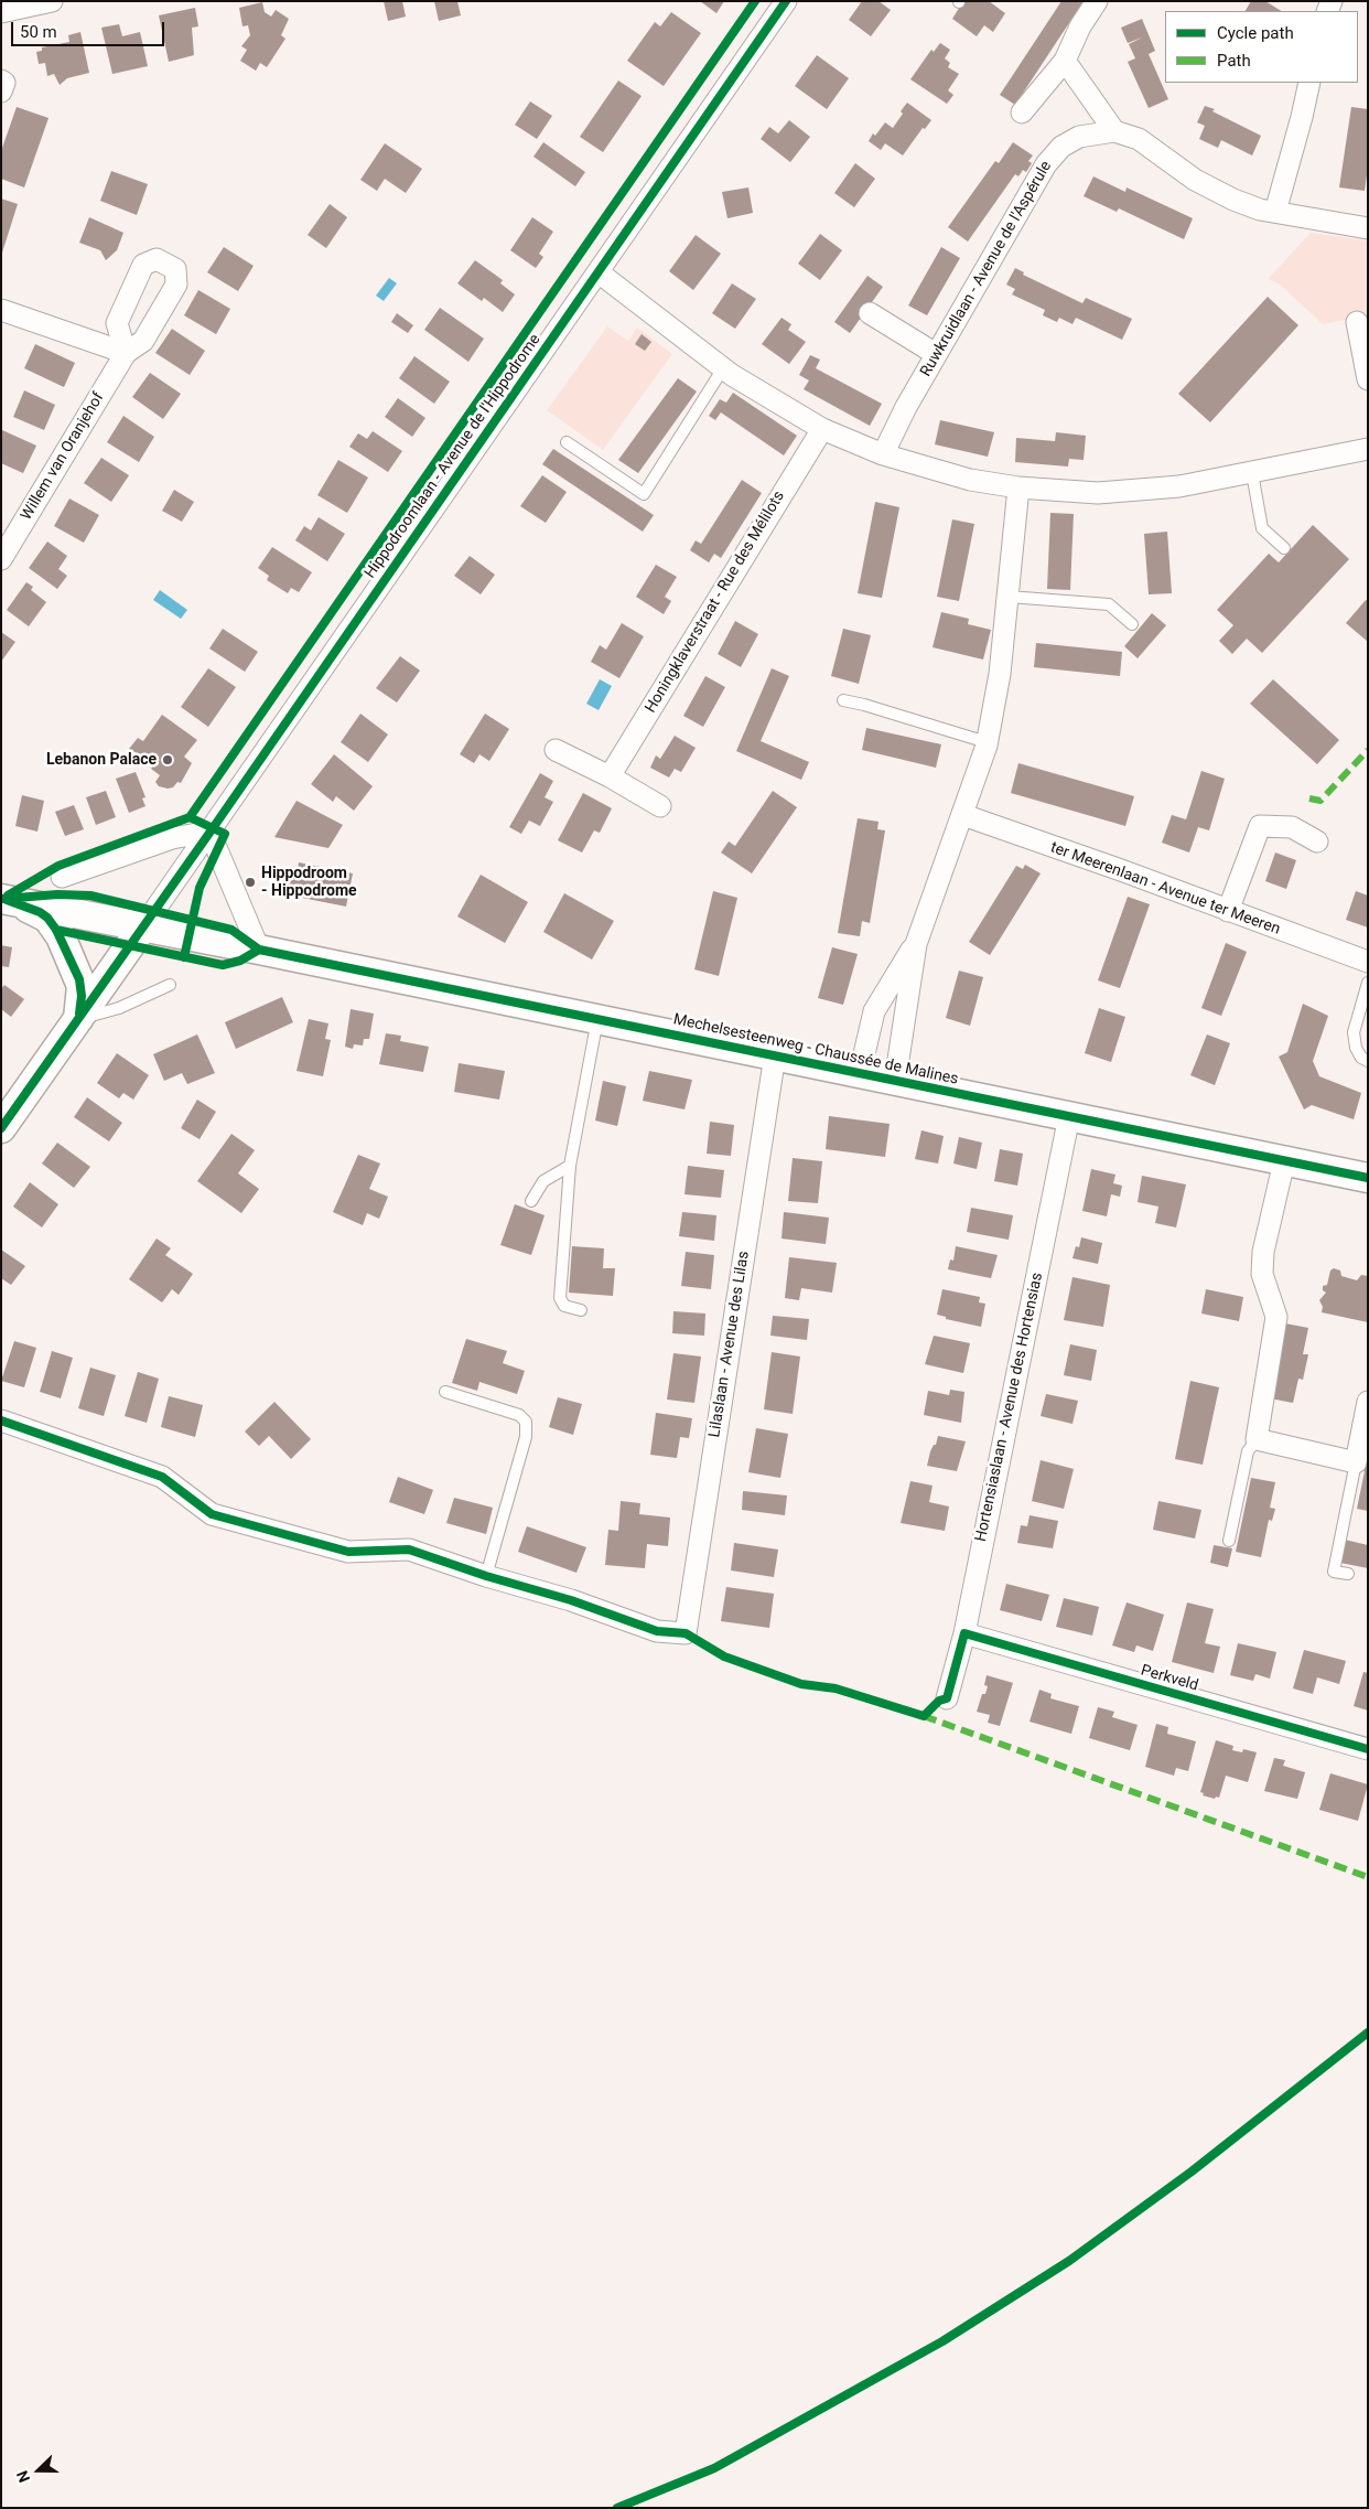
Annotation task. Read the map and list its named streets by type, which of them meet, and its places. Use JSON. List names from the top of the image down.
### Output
{
  "streets": {
    "main road": ["Mechelsesteenweg - Chaussée de Malines"],
    "street": [
      "Ruwkruidlaan - Avenue de l'Aspérule",
      "Willem van Oranjehof",
      "Hippodroomlaan - Avenue de l'Hippodrome",
      "Honingklaverstraat - Rue des Mélilots",
      "ter Meerenlaan - Avenue ter Meeren",
      "Lilaslaan - Avenue des Lilas",
      "Hortensiaslaan - Avenue des Hortensias",
      "Perkveld"
    ]
  },
  "crossings": [
    ["Hippodroomlaan - Avenue de l'Hippodrome", "Mechelsesteenweg - Chaussée de Malines"],
    ["Mechelsesteenweg - Chaussée de Malines", "Lilaslaan - Avenue des Lilas"],
    ["Mechelsesteenweg - Chaussée de Malines", "Hortensiaslaan - Avenue des Hortensias"],
    ["Hortensiaslaan - Avenue des Hortensias", "Perkveld"]
  ],
  "places": ["Lebanon Palace", "Hippodroom - Hippodrome"],
  "legend": ["Cycle path", "Path"],
  "scale_bar": "50 m",
  "north": "left"
}
